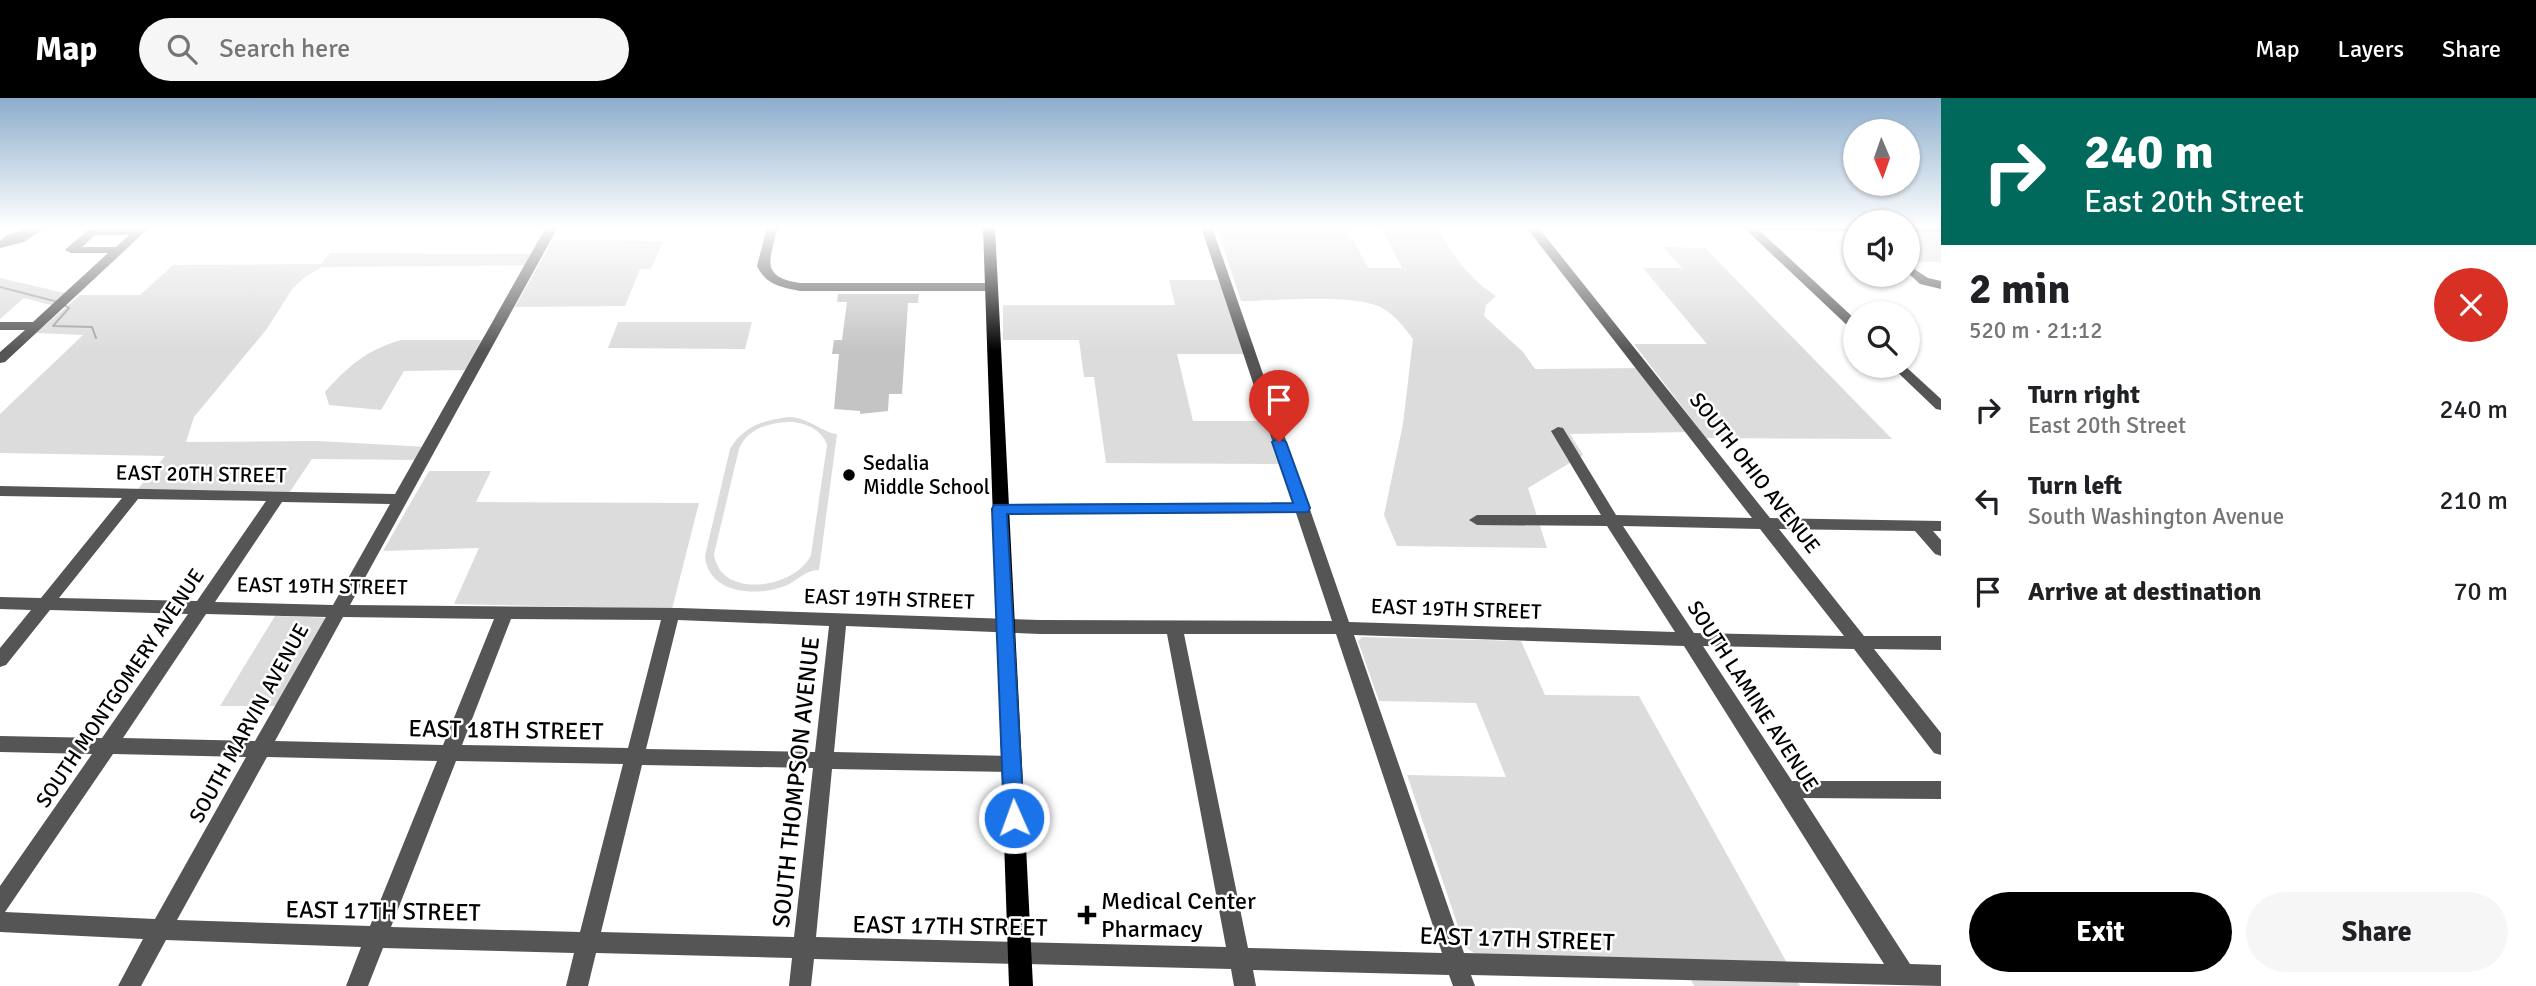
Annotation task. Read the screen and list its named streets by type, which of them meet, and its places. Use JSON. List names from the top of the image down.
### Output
{
  "streets": {
    "street": [
      "SOUTH OHIO AVENUE",
      "EAST 20TH STREET",
      "EAST 19TH STREET",
      "SOUTH MONTGOMERY AVENUE",
      "SOUTH LAMINE AVENUE",
      "SOUTH MARVIN AVENUE",
      "EAST 18TH STREET",
      "SOUTH THOMPSON AVENUE",
      "EAST 17TH STREET"
    ]
  },
  "crossings": [
    ["SOUTH OHIO AVENUE", "EAST 19TH STREET"],
    ["EAST 20TH STREET", "SOUTH MONTGOMERY AVENUE"],
    ["EAST 20TH STREET", "SOUTH MARVIN AVENUE"],
    ["EAST 19TH STREET", "SOUTH MONTGOMERY AVENUE"],
    ["EAST 19TH STREET", "SOUTH LAMINE AVENUE"],
    ["EAST 19TH STREET", "SOUTH MARVIN AVENUE"],
    ["EAST 19TH STREET", "SOUTH THOMPSON AVENUE"],
    ["SOUTH MONTGOMERY AVENUE", "EAST 18TH STREET"],
    ["SOUTH LAMINE AVENUE", "EAST 17TH STREET"],
    ["SOUTH MARVIN AVENUE", "EAST 18TH STREET"],
    ["SOUTH MARVIN AVENUE", "EAST 17TH STREET"],
    ["EAST 18TH STREET", "SOUTH THOMPSON AVENUE"],
    ["SOUTH THOMPSON AVENUE", "EAST 17TH STREET"]
  ],
  "places": {
    "other": ["Sedalia Middle School"],
    "health": ["Medical Center Pharmacy"]
  },
  "north": "bottom",
  "page": {
    "header": "Map",
    "search": "Search here",
    "nav": ["Map", "Layers", "Share"],
    "turn": ["240 m", "East 20th Street"],
    "heading": ["2 min", "520 m · 21:12"],
    "list": [
      {
        "name": "Turn right",
        "note": "East 20th Street",
        "value": "240 m"
      },
      {
        "name": "Turn left",
        "note": "South Washington Avenue",
        "value": "210 m"
      },
      {
        "name": "Arrive at destination",
        "value": "70 m"
      }
    ],
    "buttons": ["Exit", "Share"]
  }
}
